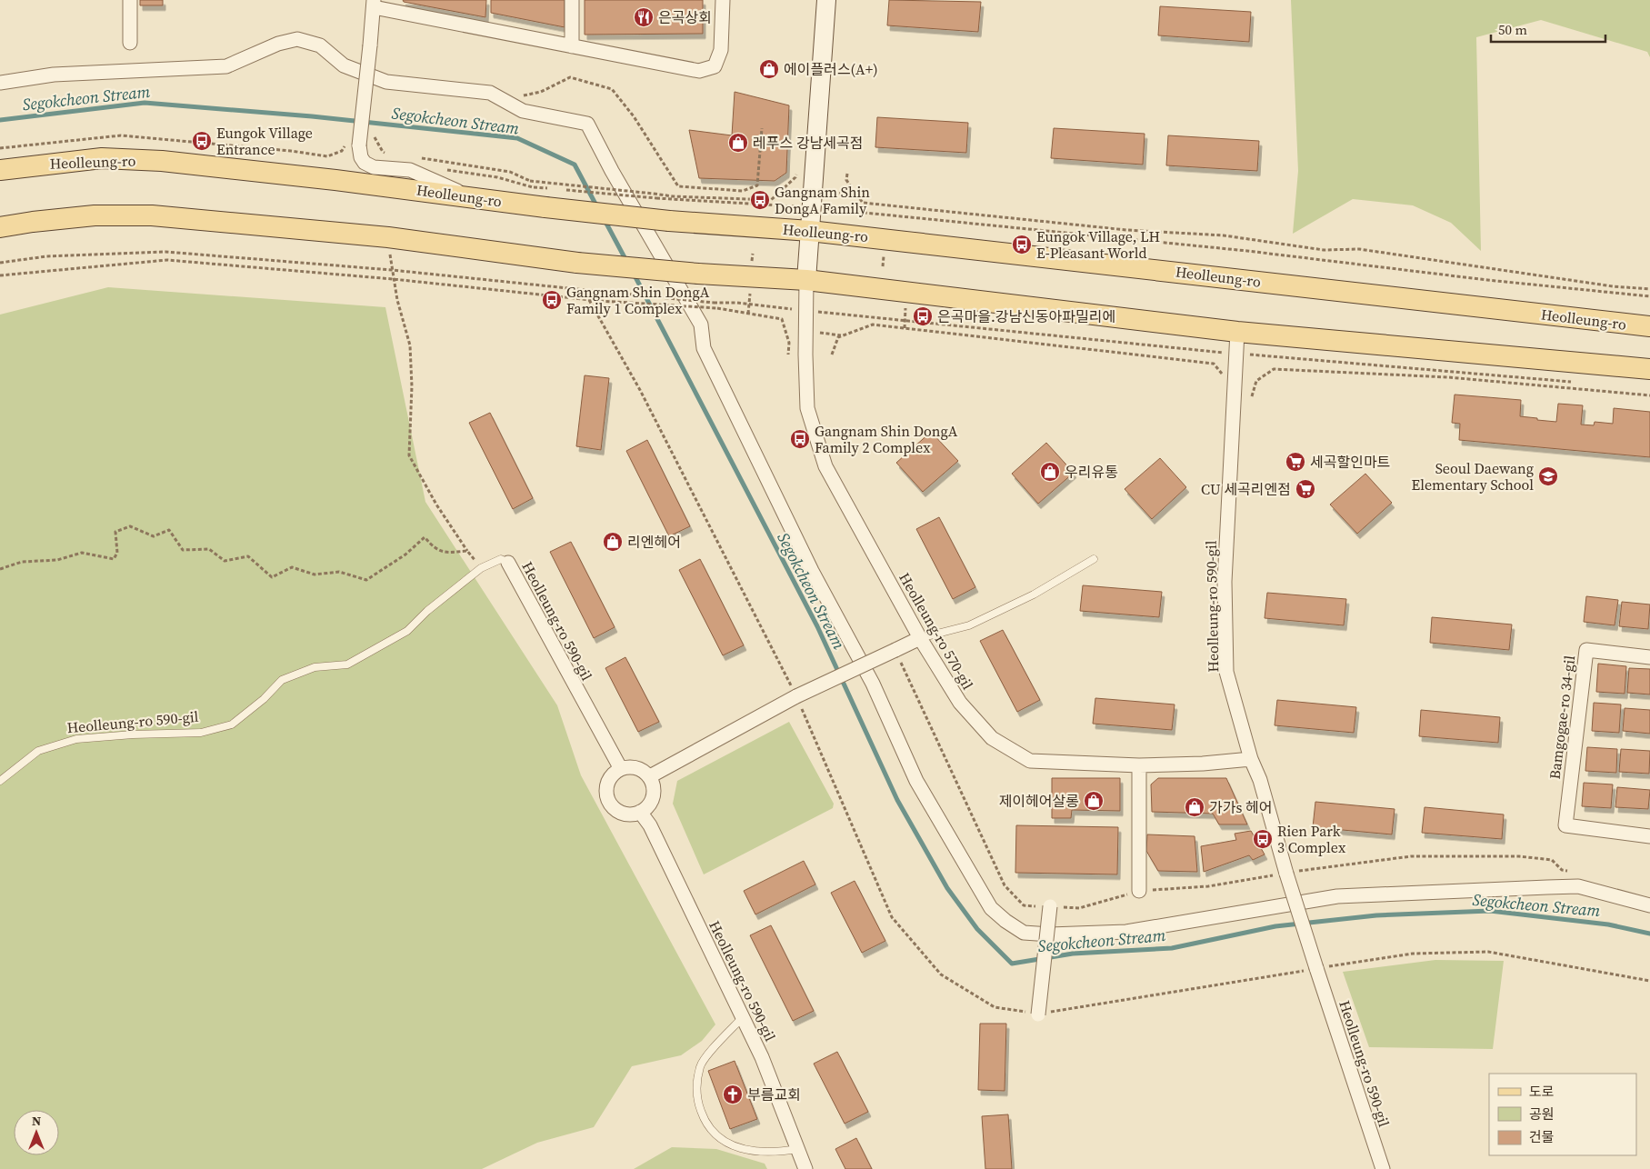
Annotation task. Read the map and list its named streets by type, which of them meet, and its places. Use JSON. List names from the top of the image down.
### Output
{
  "streets": {
    "main road": ["Heolleung-ro"],
    "street": ["Heolleung-ro 590-gil", "Heolleung-ro 570-gil", "Bamgogae-ro 34-gil"]
  },
  "crossings": [
    ["Heolleung-ro 590-gil", "Heolleung-ro 570-gil"]
  ],
  "water": ["Segokcheon Stream"],
  "places": {
    "restaurant": ["은곡상회"],
    "shop": [
      "에이플러스(A+)",
      "레푸스 강남세곡점",
      "우리유통",
      "리엔헤어",
      "제이헤어살롱",
      "가가s 헤어"
    ],
    "bus stop": [
      "Eungok Village Entrance",
      "Gangnam Shin DongA Family",
      "Eungok Village, LH E-Pleasant World",
      "Gangnam Shin DongA Family 1 Complex",
      "은곡마을.강남신동아파밀리에",
      "Gangnam Shin DongA Family 2 Complex",
      "Rien Park 3 Complex"
    ],
    "supermarket": ["세곡할인마트", "CU 세곡리엔점"],
    "school or university": ["Seoul Daewang Elementary School"],
    "church": ["부름교회"]
  },
  "legend": ["도로", "공원", "건물"],
  "scale_bar": "50 m",
  "north": "top"
}
